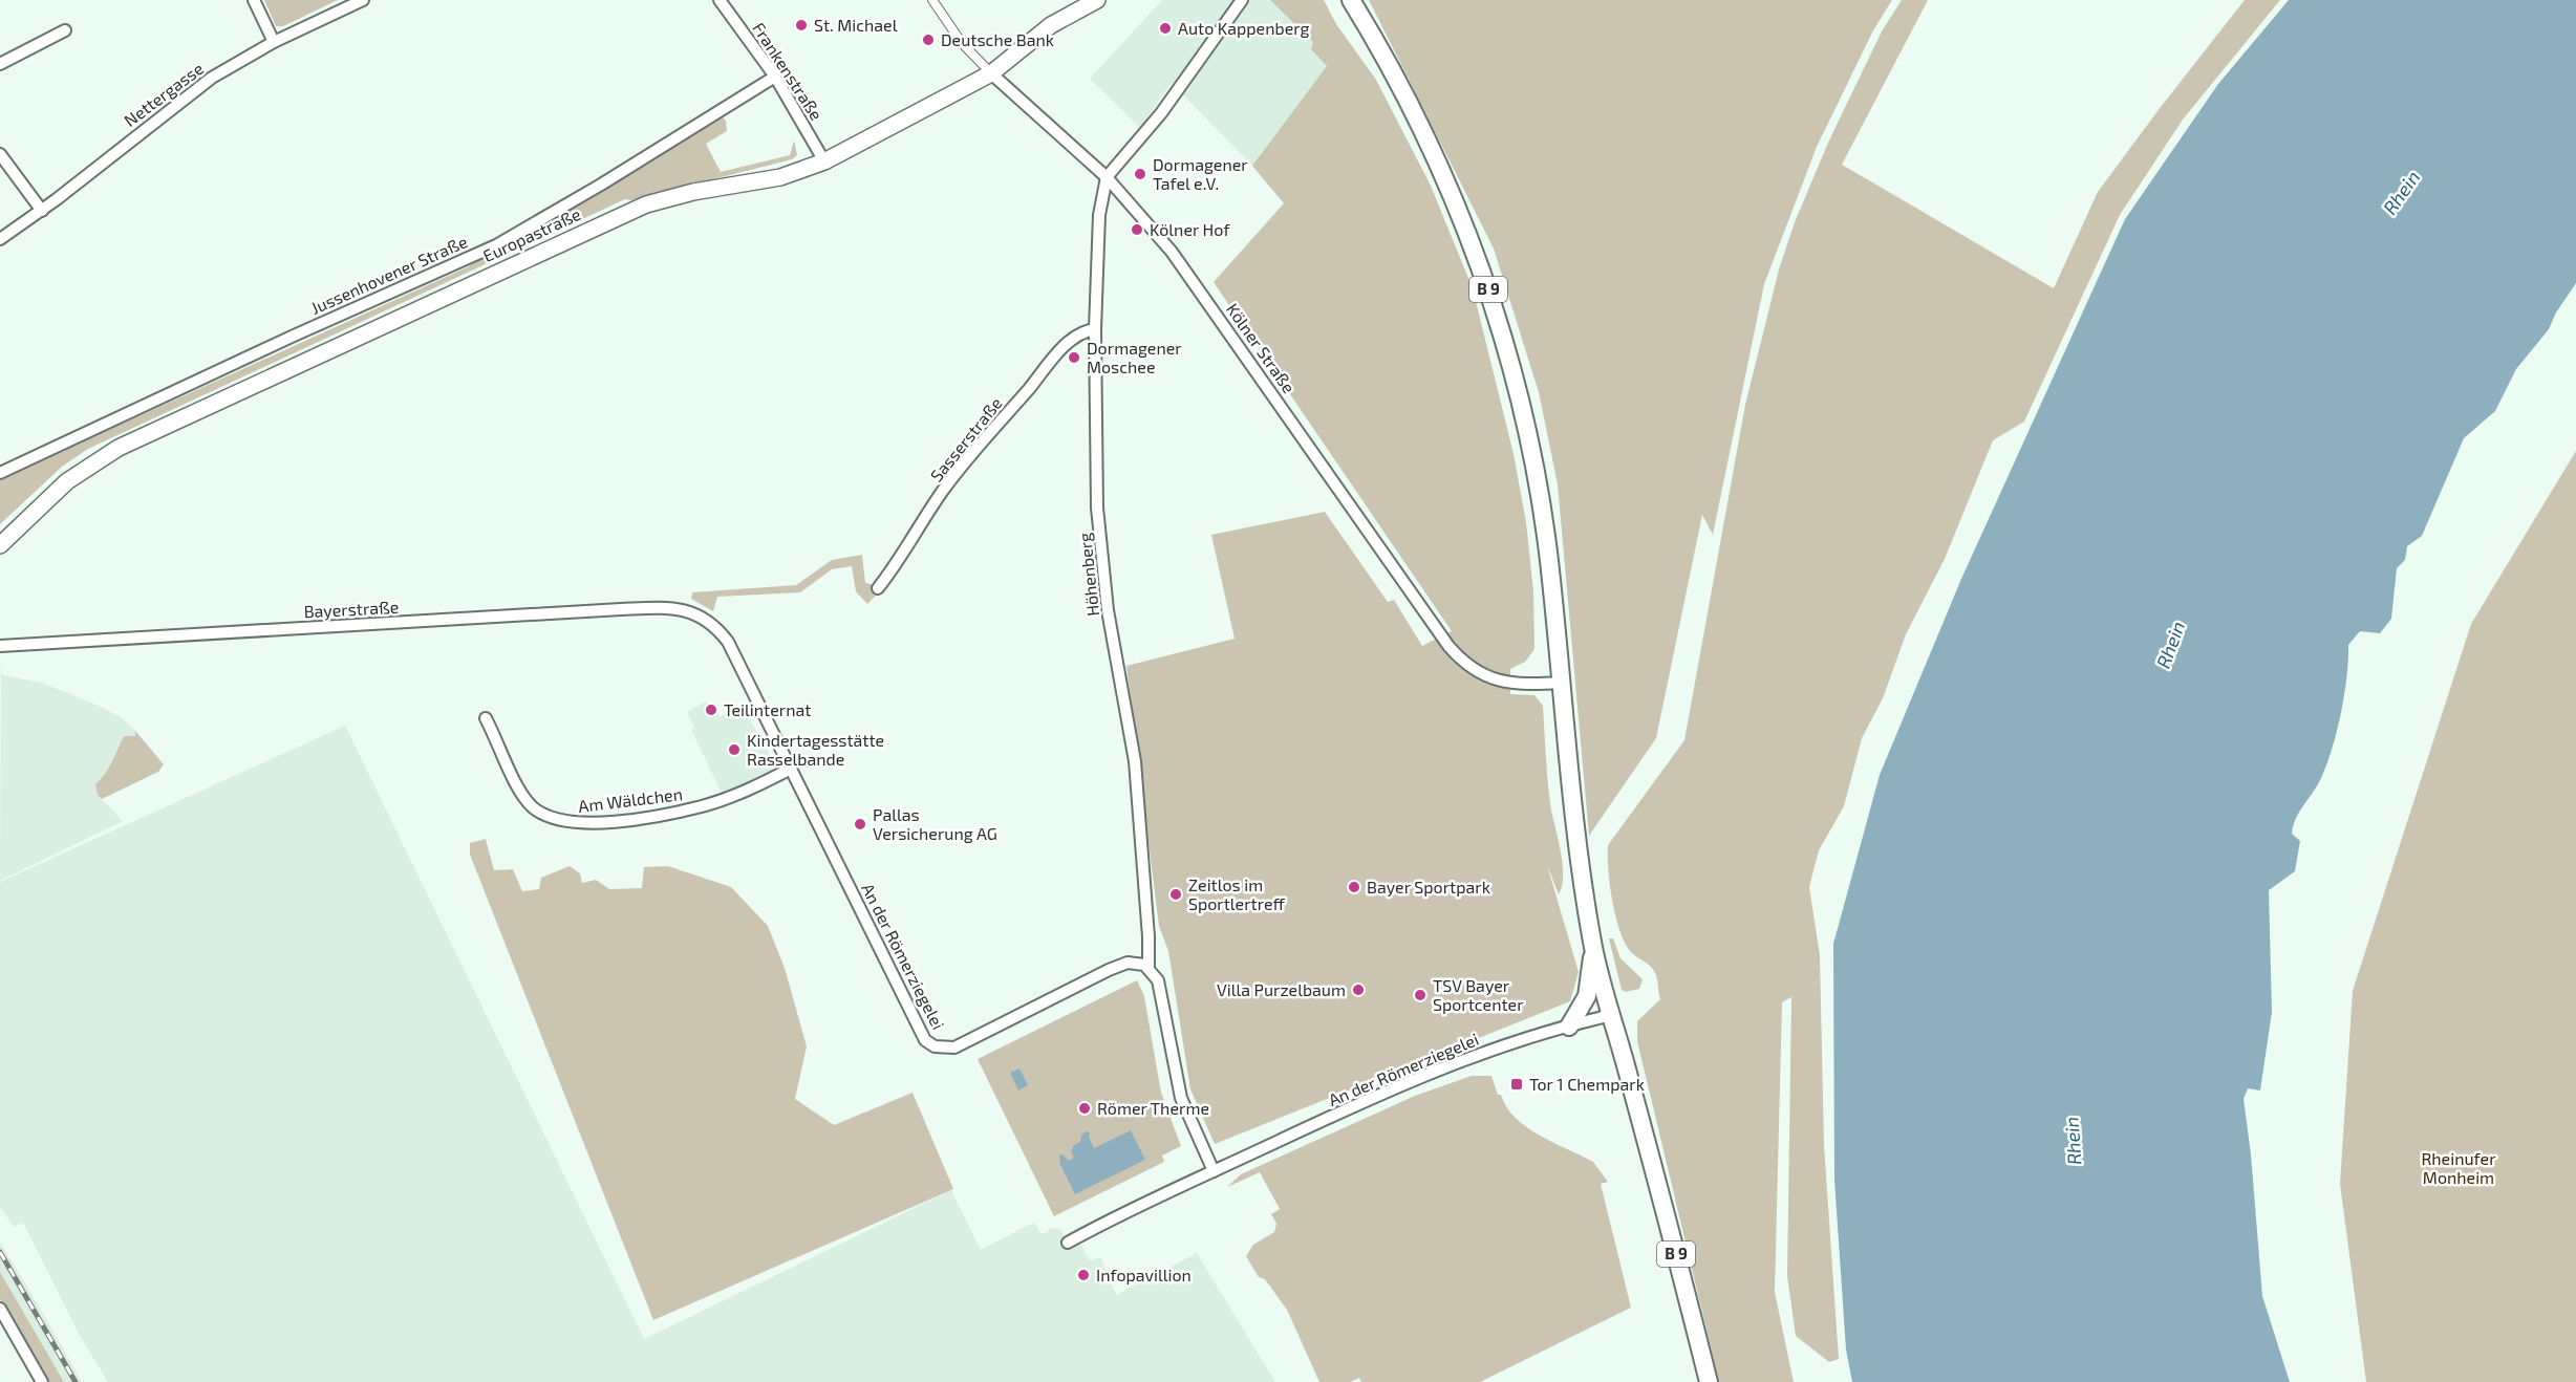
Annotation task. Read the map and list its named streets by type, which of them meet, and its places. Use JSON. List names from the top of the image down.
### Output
{
  "streets": {
    "main road": ["Europastraße", "B 9"],
    "street": [
      "Frankenstraße",
      "Nettergasse",
      "Jussenhovener Straße",
      "Kölner Straße",
      "Sasserstraße",
      "Höhenberg",
      "Bayerstraße",
      "Am Wäldchen",
      "An der Römerziegelei"
    ]
  },
  "crossings": [
    ["Frankenstraße", "Europastraße"],
    ["Frankenstraße", "Jussenhovener Straße"],
    ["Europastraße", "Kölner Straße"],
    ["B 9", "Kölner Straße"],
    ["B 9", "An der Römerziegelei"],
    ["Kölner Straße", "Höhenberg"],
    ["Sasserstraße", "Höhenberg"],
    ["Höhenberg", "An der Römerziegelei"],
    ["Bayerstraße", "An der Römerziegelei"],
    ["Am Wäldchen", "An der Römerziegelei"]
  ],
  "water": ["Rhein"],
  "parks": ["Rheinufer Monheim"],
  "places": {
    "other": [
      "St. Michael",
      "Auto Kappenberg",
      "Deutsche Bank",
      "Dormagener Tafel e.V.",
      "Kölner Hof",
      "Dormagener Moschee",
      "Teilinternat",
      "Kindertagesstätte Rasselbande",
      "Pallas Versicherung AG",
      "Bayer Sportpark",
      "Zeitlos im Sportlertreff",
      "Villa Purzelbaum",
      "TSV Bayer Sportcenter",
      "Römer Therme",
      "Infopavillion"
    ],
    "transit": ["Tor 1 Chempark"]
  }
}
